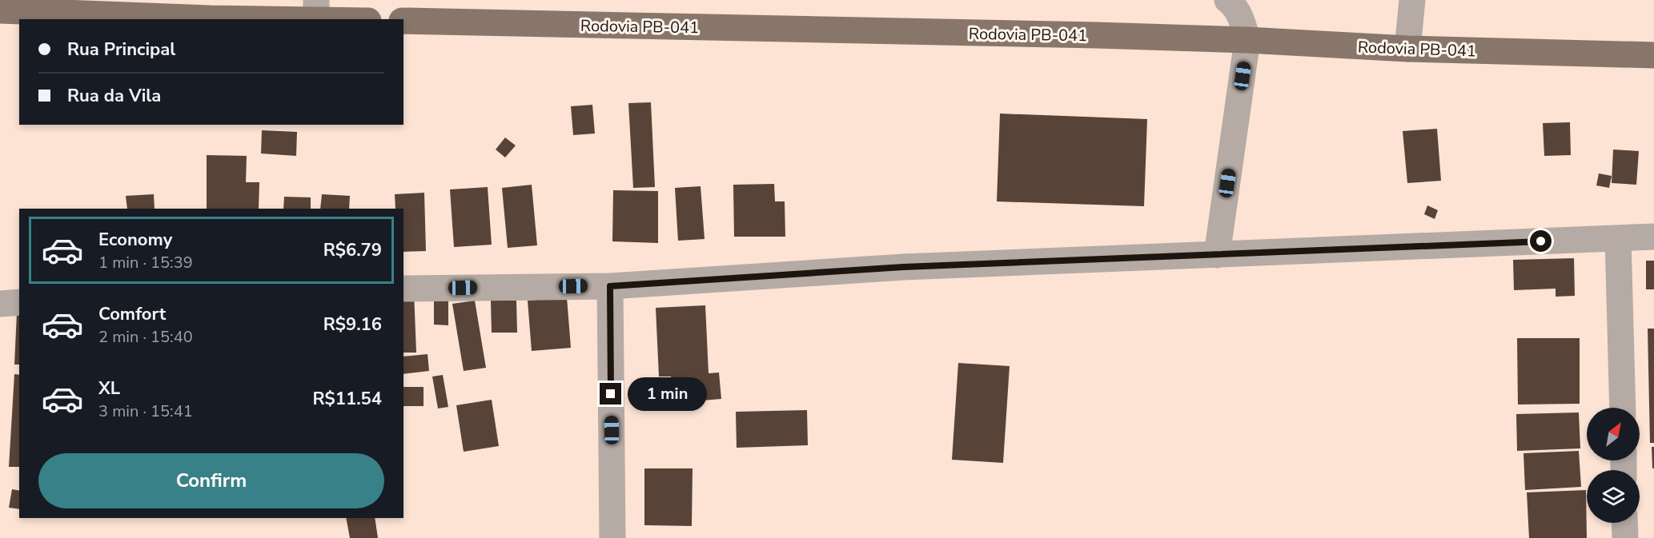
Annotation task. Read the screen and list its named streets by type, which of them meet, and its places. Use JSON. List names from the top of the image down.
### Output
{
  "streets": {
    "main road": ["Rodovia PB-041"]
  },
  "north": "top right",
  "page": {
    "banner": ["Rua Principal", "Rua da Vila"],
    "list": [
      {
        "name": "Economy",
        "note": "1 min · 15:39",
        "value": "R$6.79"
      },
      {
        "name": "Comfort",
        "note": "2 min · 15:40",
        "value": "R$9.16"
      },
      {
        "name": "XL",
        "note": "3 min · 15:41",
        "value": "R$11.54"
      }
    ],
    "bubble": "1 min",
    "buttons": "Confirm"
  }
}
